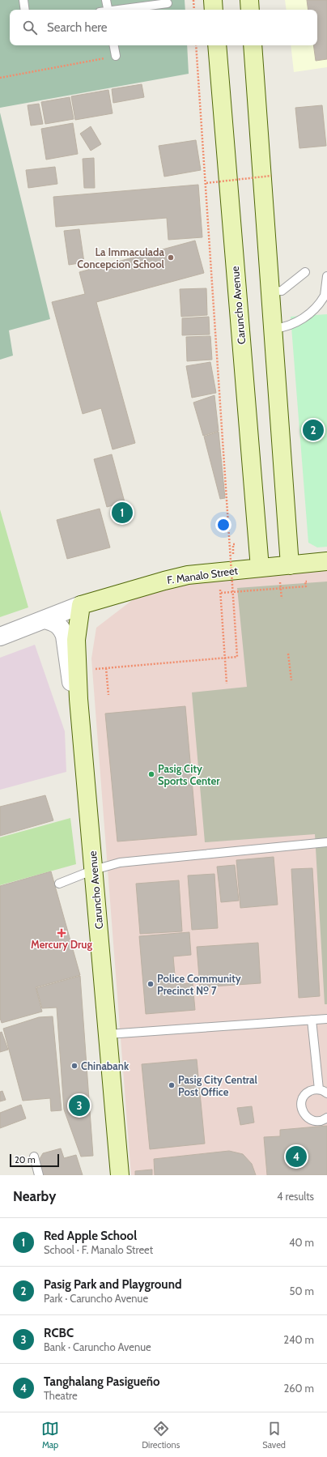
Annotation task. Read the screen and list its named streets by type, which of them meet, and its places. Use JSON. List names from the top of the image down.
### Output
{
  "streets": {
    "main road": ["Caruncho Avenue", "F. Manalo Street"]
  },
  "crossings": [
    ["Caruncho Avenue", "F. Manalo Street"]
  ],
  "places": {
    "other": [
      "La Immaculada Concepcion School",
      "Pasig City Sports Center",
      "Police Community Precinct № 7",
      "Chinabank",
      "Pasig City Central Post Office"
    ],
    "health": ["Mercury Drug"]
  },
  "scale_bar": "20 m",
  "page": {
    "search": "Search here",
    "pins": [
      "2",
      "1",
      "3",
      "4"
    ],
    "scale": "20 m",
    "heading": ["Nearby", "4 results"],
    "list": [
      {
        "mark": "1",
        "name": "Red Apple School",
        "note": "School · F. Manalo Street",
        "value": "40 m"
      },
      {
        "mark": "2",
        "name": "Pasig Park and Playground",
        "note": "Park · Caruncho Avenue",
        "value": "50 m"
      },
      {
        "mark": "3",
        "name": "RCBC",
        "note": "Bank · Caruncho Avenue",
        "value": "240 m"
      },
      {
        "mark": "4",
        "name": "Tanghalang Pasigueño",
        "note": "Theatre",
        "value": "260 m"
      }
    ],
    "nav": ["Map", "Directions", "Saved"]
  }
}
